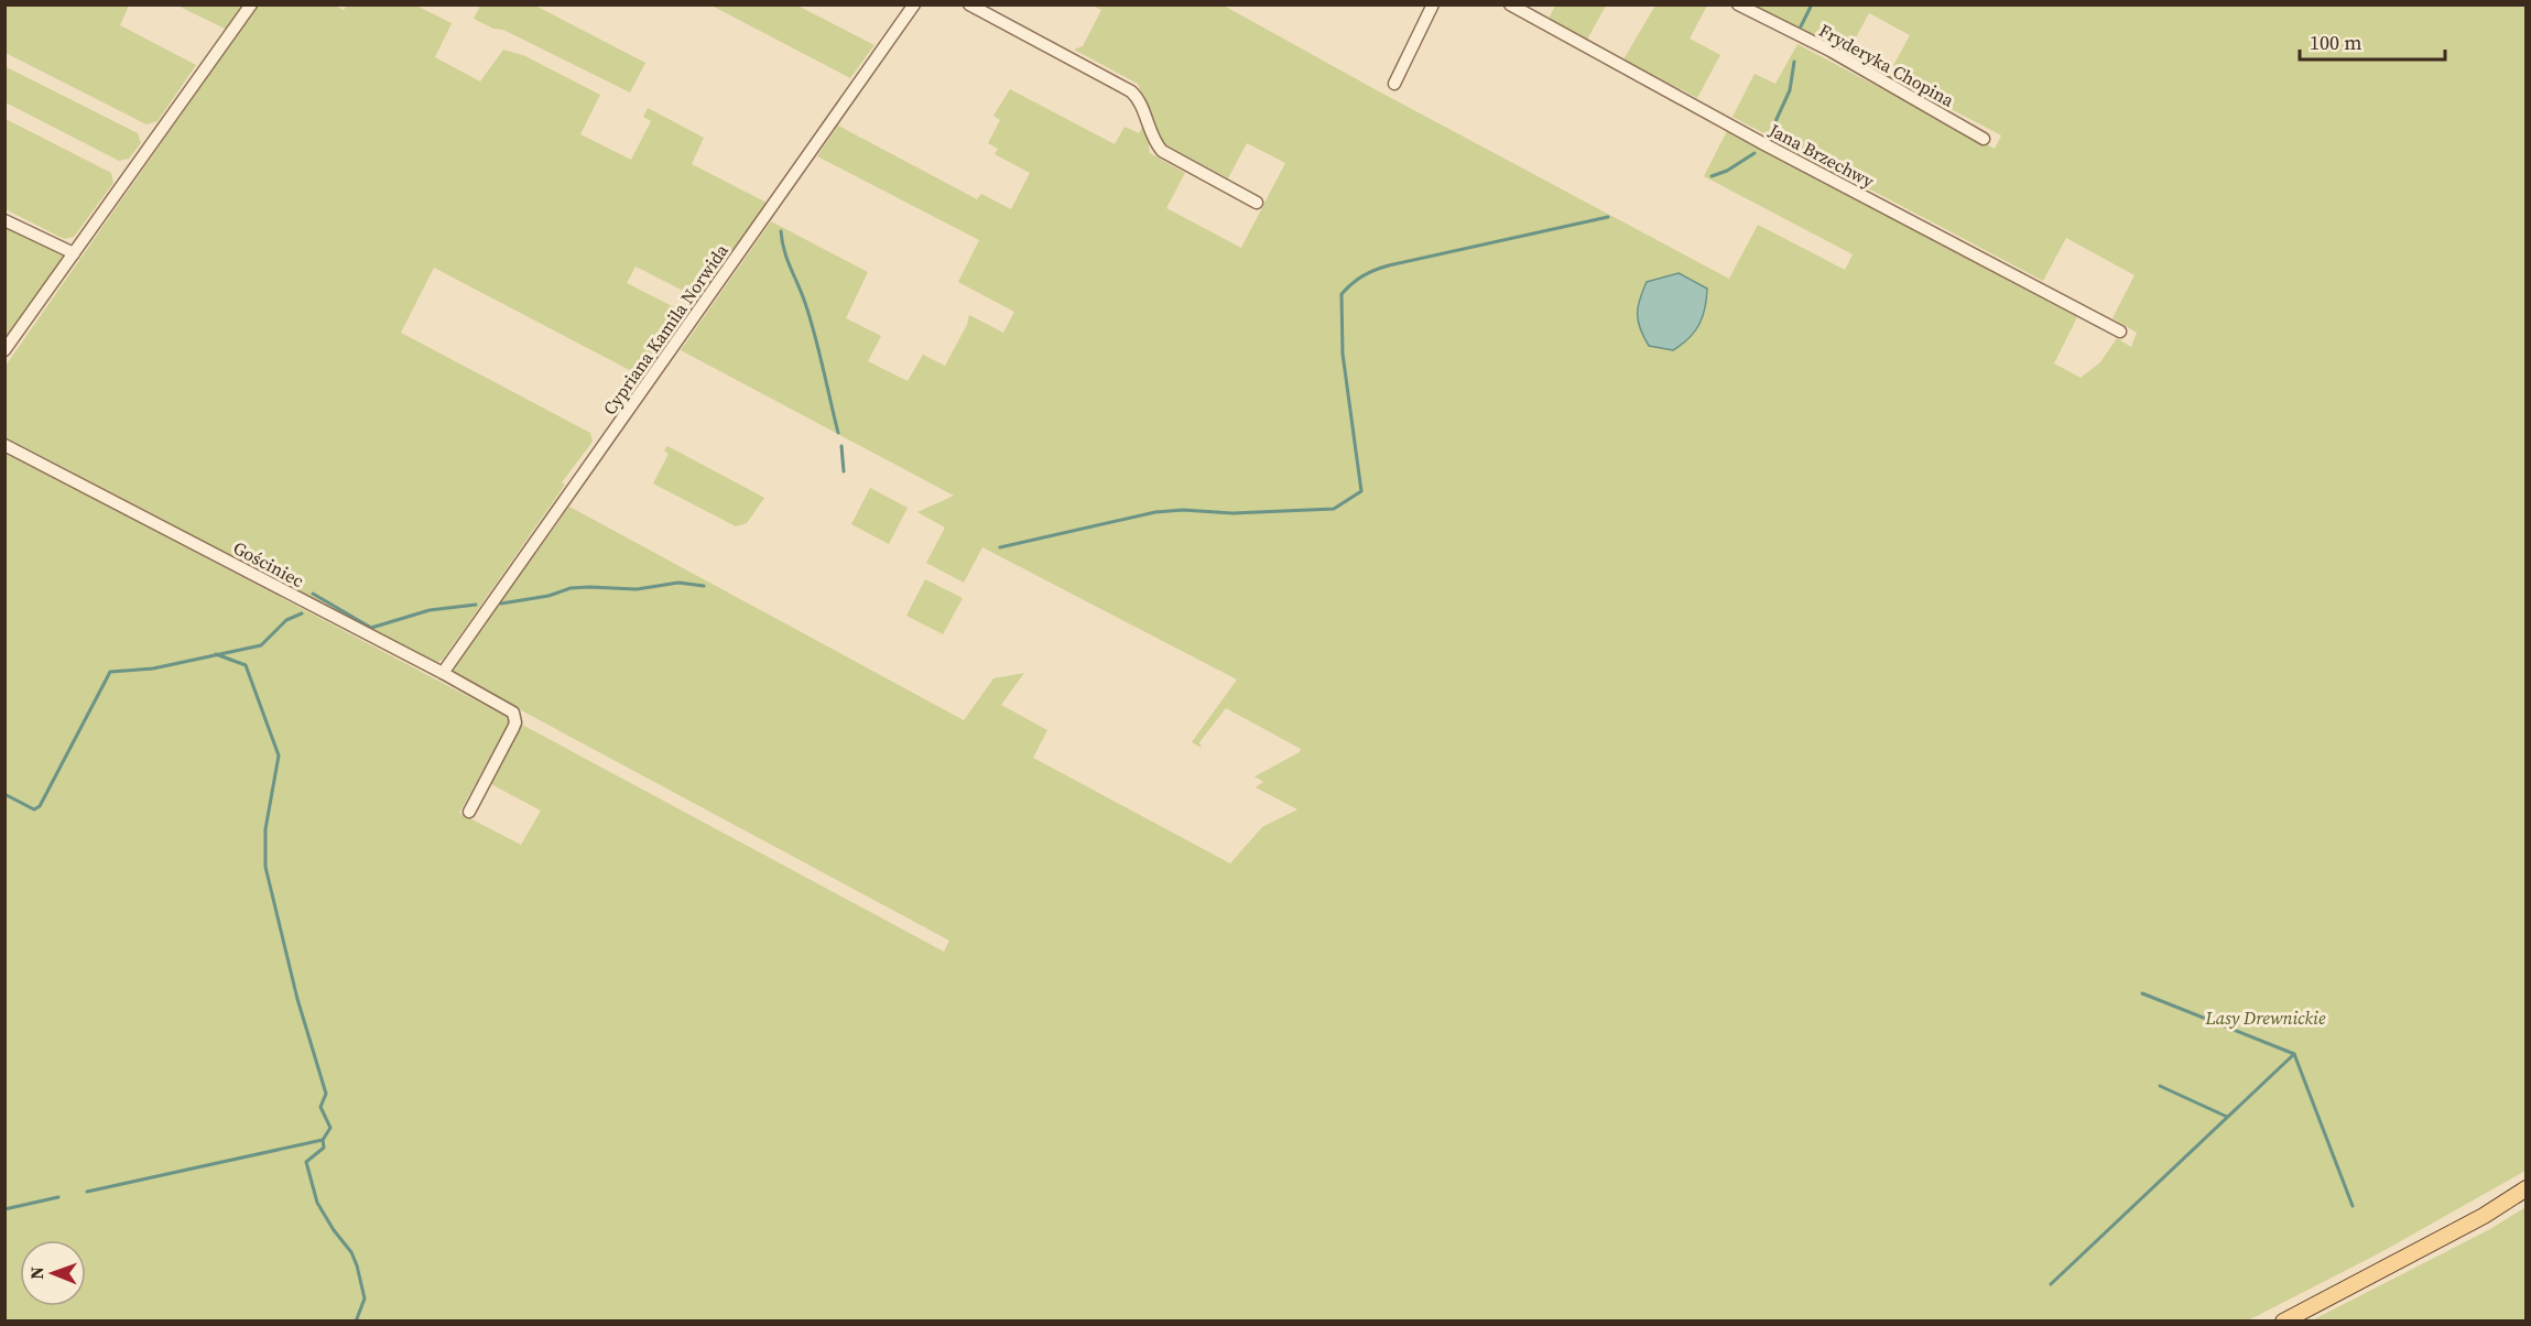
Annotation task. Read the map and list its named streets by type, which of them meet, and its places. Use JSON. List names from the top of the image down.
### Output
{
  "streets": {
    "street": [
      "Fryderyka Chopina",
      "Jana Brzechwy",
      "Cypriana Kamila Norwida",
      "Gościniec"
    ]
  },
  "crossings": [
    ["Cypriana Kamila Norwida", "Gościniec"]
  ],
  "parks": ["Lasy Drewnickie"],
  "scale_bar": "100 m",
  "north": "left"
}
